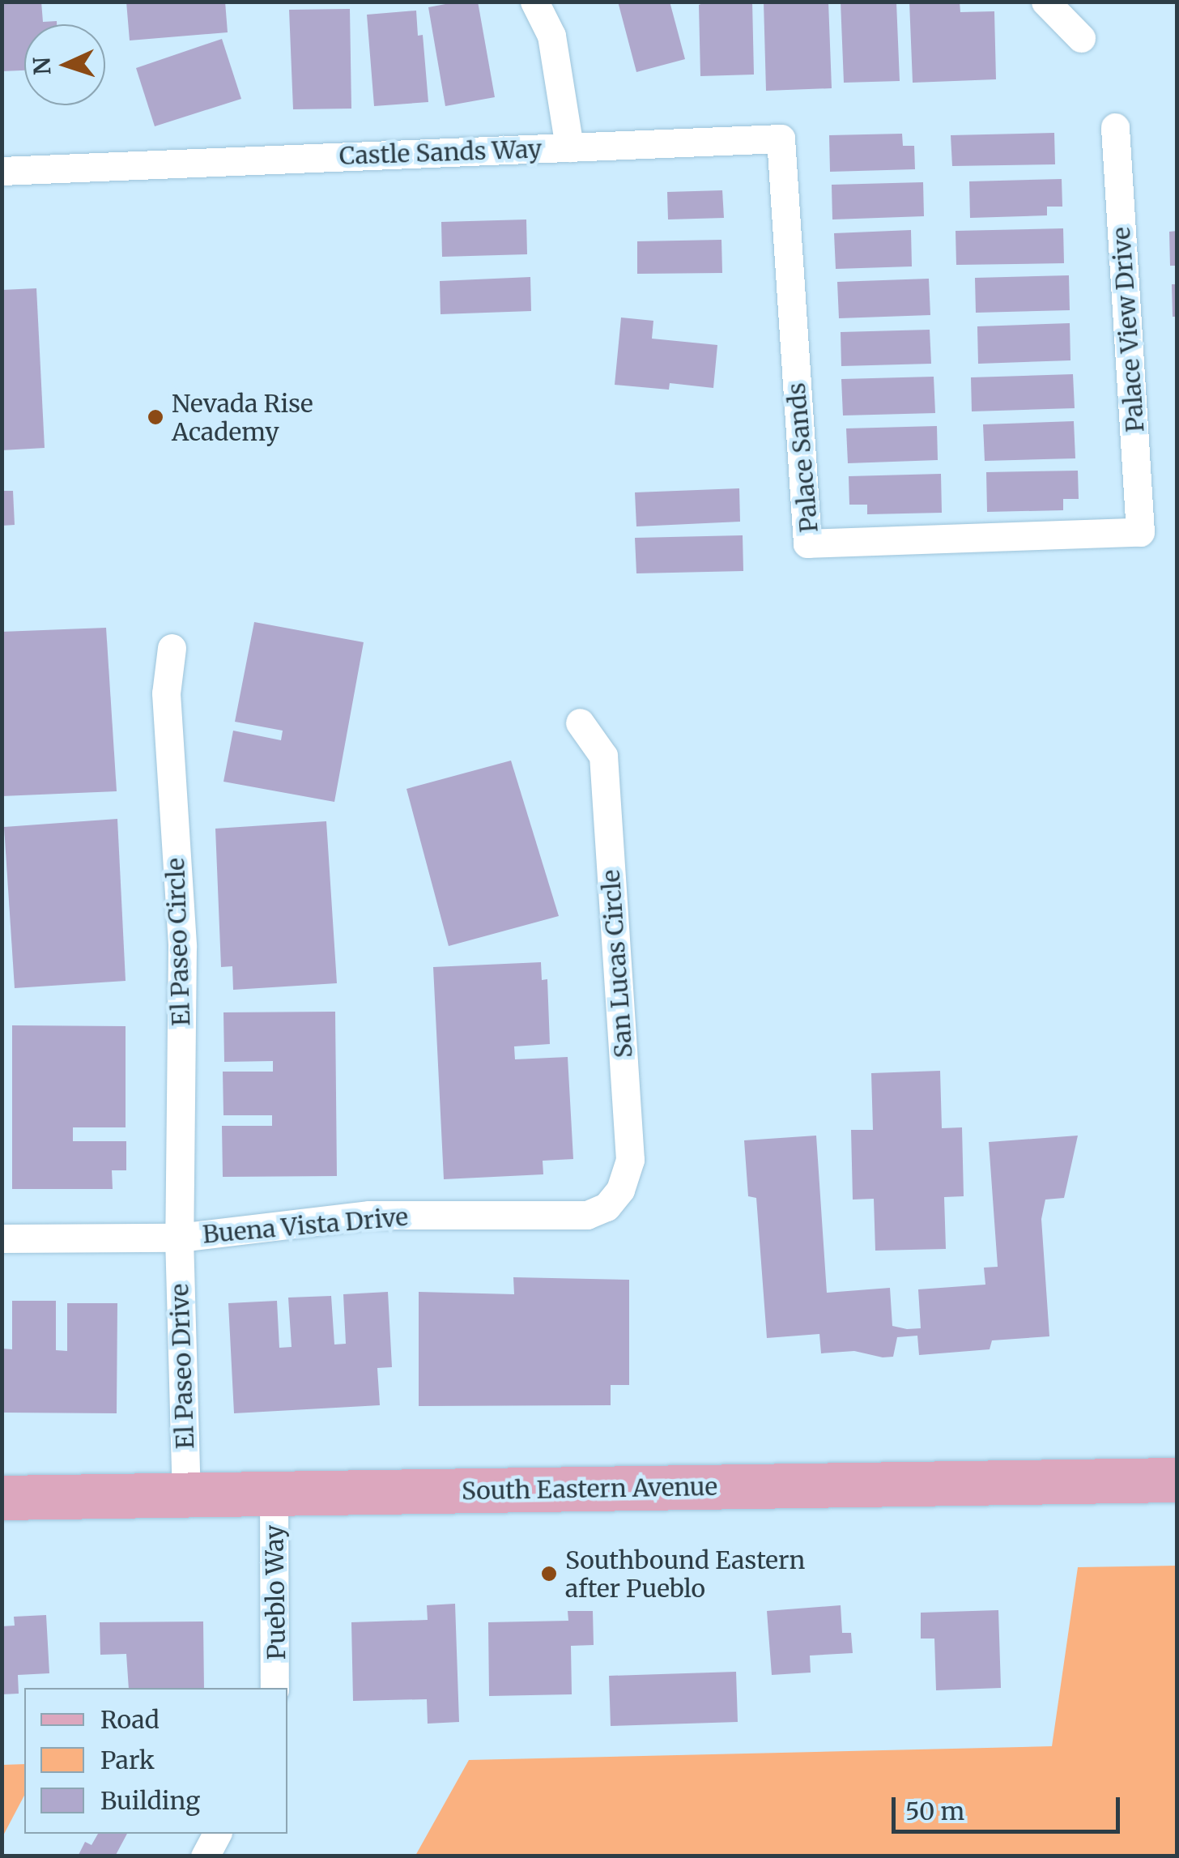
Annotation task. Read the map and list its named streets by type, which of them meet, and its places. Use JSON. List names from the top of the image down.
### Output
{
  "streets": {
    "main road": ["South Eastern Avenue"],
    "street": [
      "Castle Sands Way",
      "Palace View Drive",
      "Palace Sands",
      "El Paseo Circle",
      "San Lucas Circle",
      "Buena Vista Drive",
      "El Paseo Drive",
      "Pueblo Way"
    ]
  },
  "crossings": [
    ["Castle Sands Way", "Palace Sands"],
    ["Palace View Drive", "Palace Sands"],
    ["El Paseo Circle", "Buena Vista Drive"],
    ["El Paseo Circle", "El Paseo Drive"],
    ["San Lucas Circle", "Buena Vista Drive"],
    ["Buena Vista Drive", "El Paseo Drive"],
    ["El Paseo Drive", "South Eastern Avenue"],
    ["South Eastern Avenue", "Pueblo Way"]
  ],
  "places": ["Nevada Rise Academy", "Southbound Eastern after Pueblo"],
  "legend": ["Road", "Park", "Building"],
  "scale_bar": "50 m",
  "north": "left"
}
